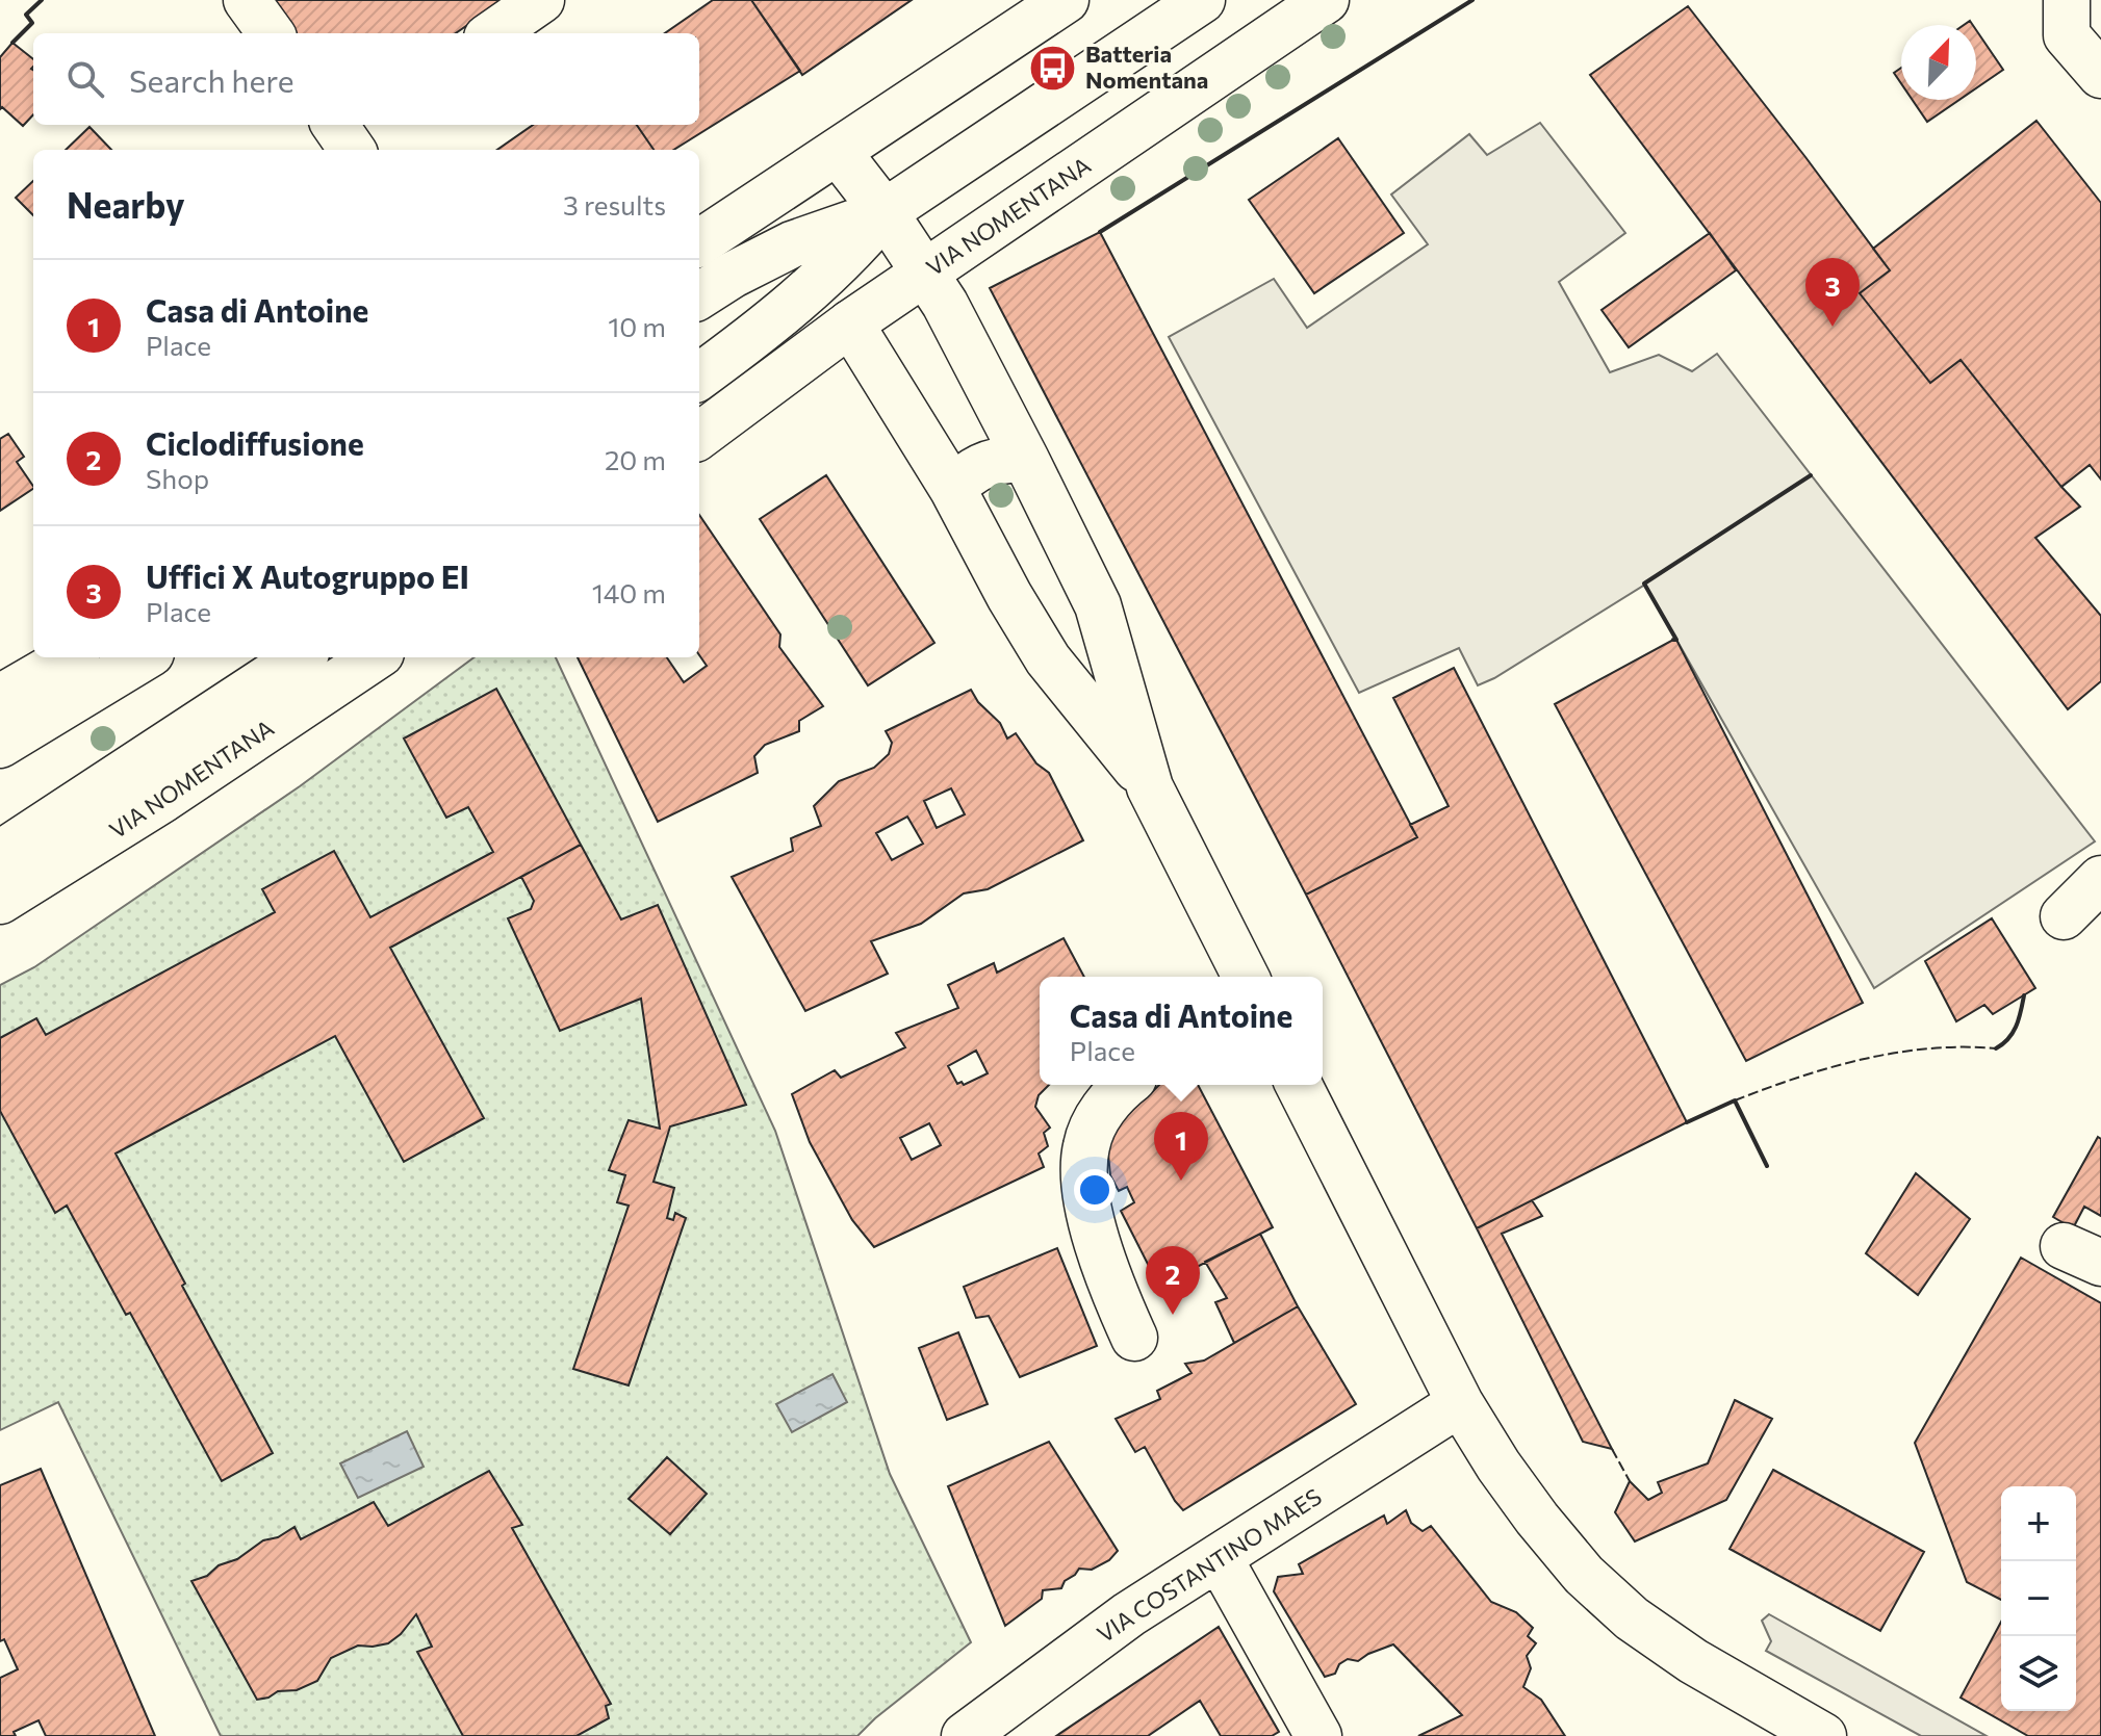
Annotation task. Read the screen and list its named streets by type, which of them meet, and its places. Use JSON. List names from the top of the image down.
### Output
{
  "streets": {
    "street": ["VIA NOMENTANA", "VIA COSTANTINO MAES"]
  },
  "places": {
    "bus stop": ["Batteria Nomentana"]
  },
  "north": "top right",
  "page": {
    "search": "Search here",
    "heading": ["Nearby", "3 results"],
    "pins": ["3", "1", "2"],
    "list": [
      {
        "mark": "1",
        "name": "Casa di Antoine",
        "note": "Place",
        "value": "10 m"
      },
      {
        "mark": "2",
        "name": "Ciclodiffusione",
        "note": "Shop",
        "value": "20 m"
      },
      {
        "mark": "3",
        "name": "Uffici X Autogruppo EI",
        "note": "Place",
        "value": "140 m"
      }
    ],
    "popup": ["Casa di Antoine", "Place"],
    "map_buttons": ["+", "−"]
  }
}
